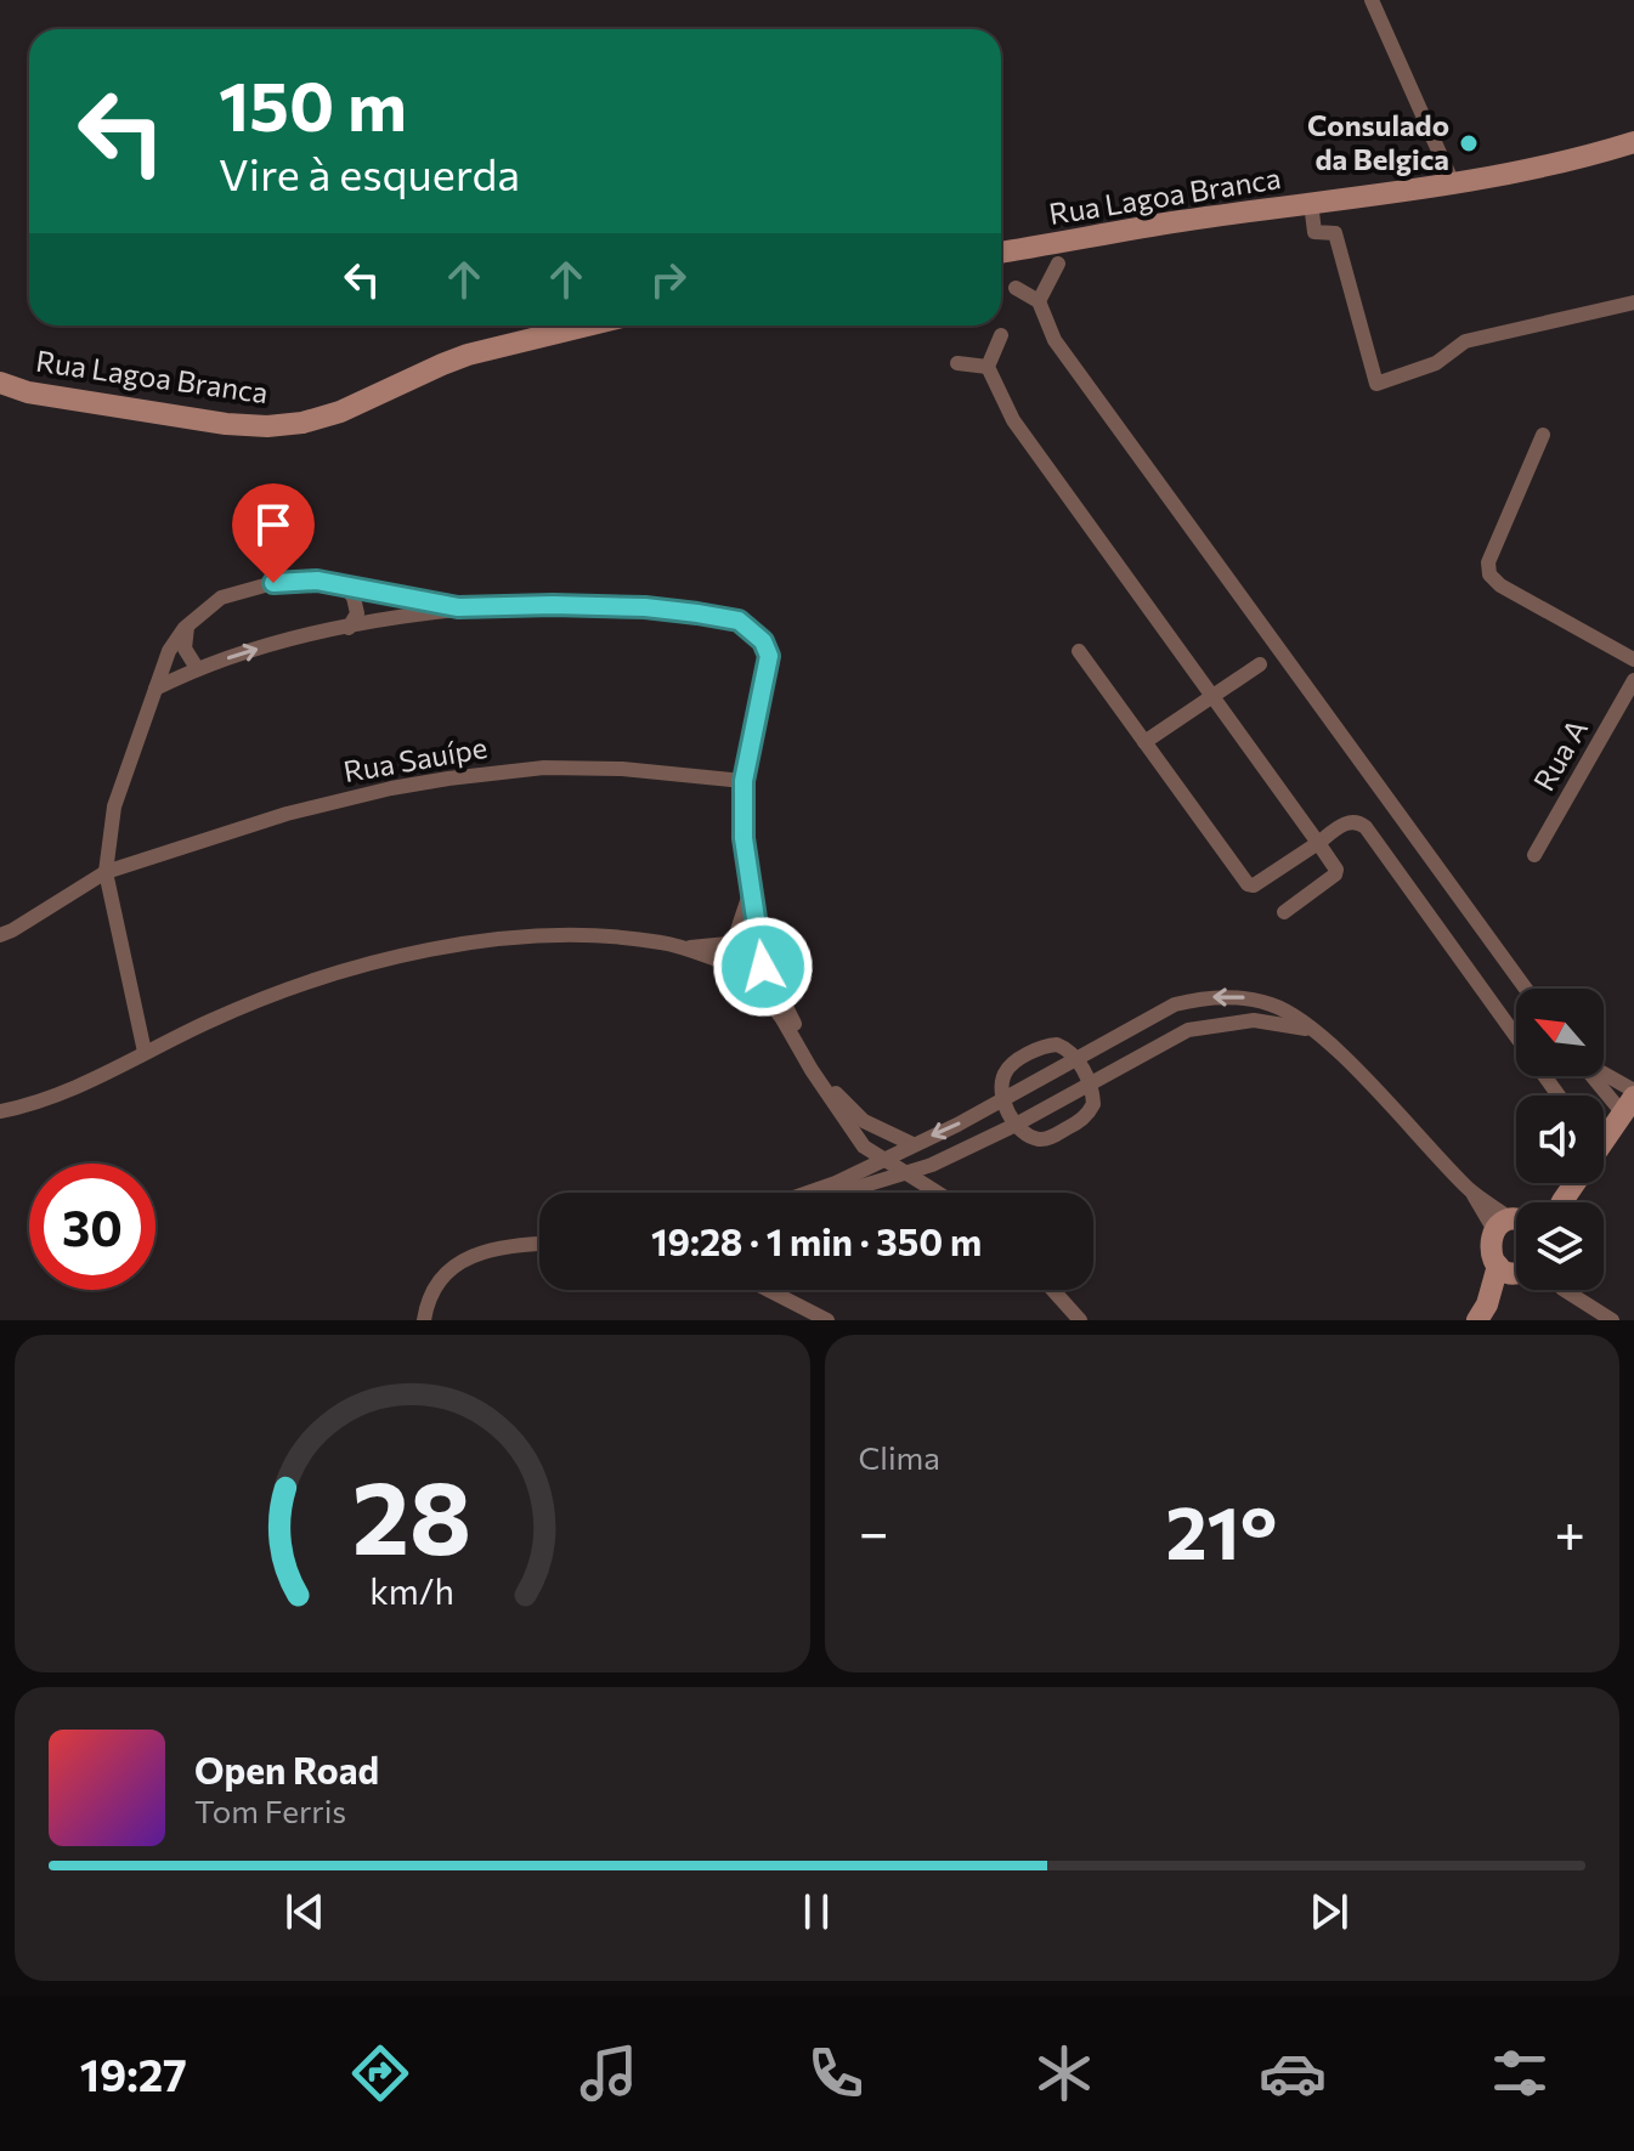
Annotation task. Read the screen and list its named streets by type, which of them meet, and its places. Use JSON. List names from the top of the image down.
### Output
{
  "streets": {
    "street": ["Rua Lagoa Branca", "Rua A", "Rua Sauípe"]
  },
  "places": ["Consulado da Belgica"],
  "north": "top left",
  "page": {
    "turn": ["150 m", "Vire à esquerda"],
    "limit": "30",
    "trip": "19:28 · 1 min · 350 m",
    "tile": "Clima",
    "heat": ["−", "21°", "+"],
    "song": ["Open Road", "Tom Ferris"],
    "tabs": "19:27",
    "gauge": ["28", "km/h"]
  }
}
